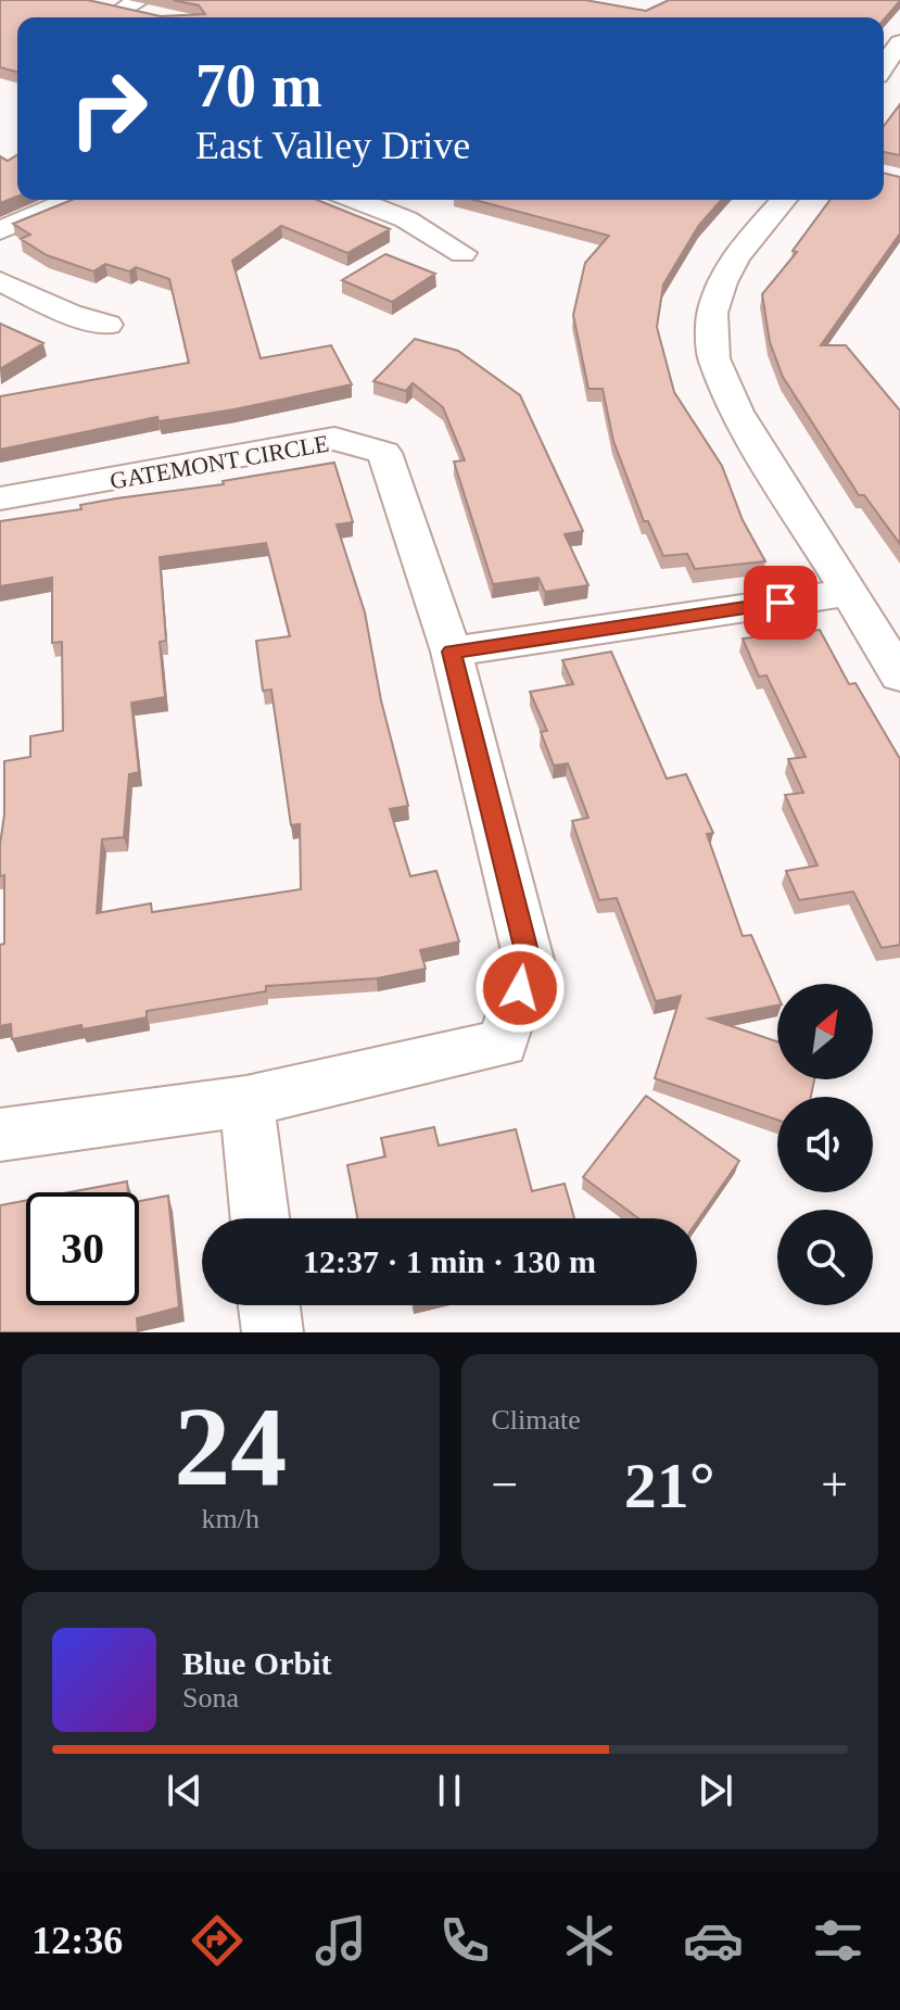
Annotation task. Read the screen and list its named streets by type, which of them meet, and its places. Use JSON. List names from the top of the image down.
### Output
{
  "streets": {
    "street": ["GATEMONT CIRCLE"]
  },
  "north": "top right",
  "page": {
    "turn": ["70 m", "East Valley Drive"],
    "limit": "30",
    "trip": "12:37 · 1 min · 130 m",
    "tile": [
      ["24", "km/h"],
      "Climate"
    ],
    "heat": ["−", "21°", "+"],
    "song": ["Blue Orbit", "Sona"],
    "tabs": "12:36"
  }
}
